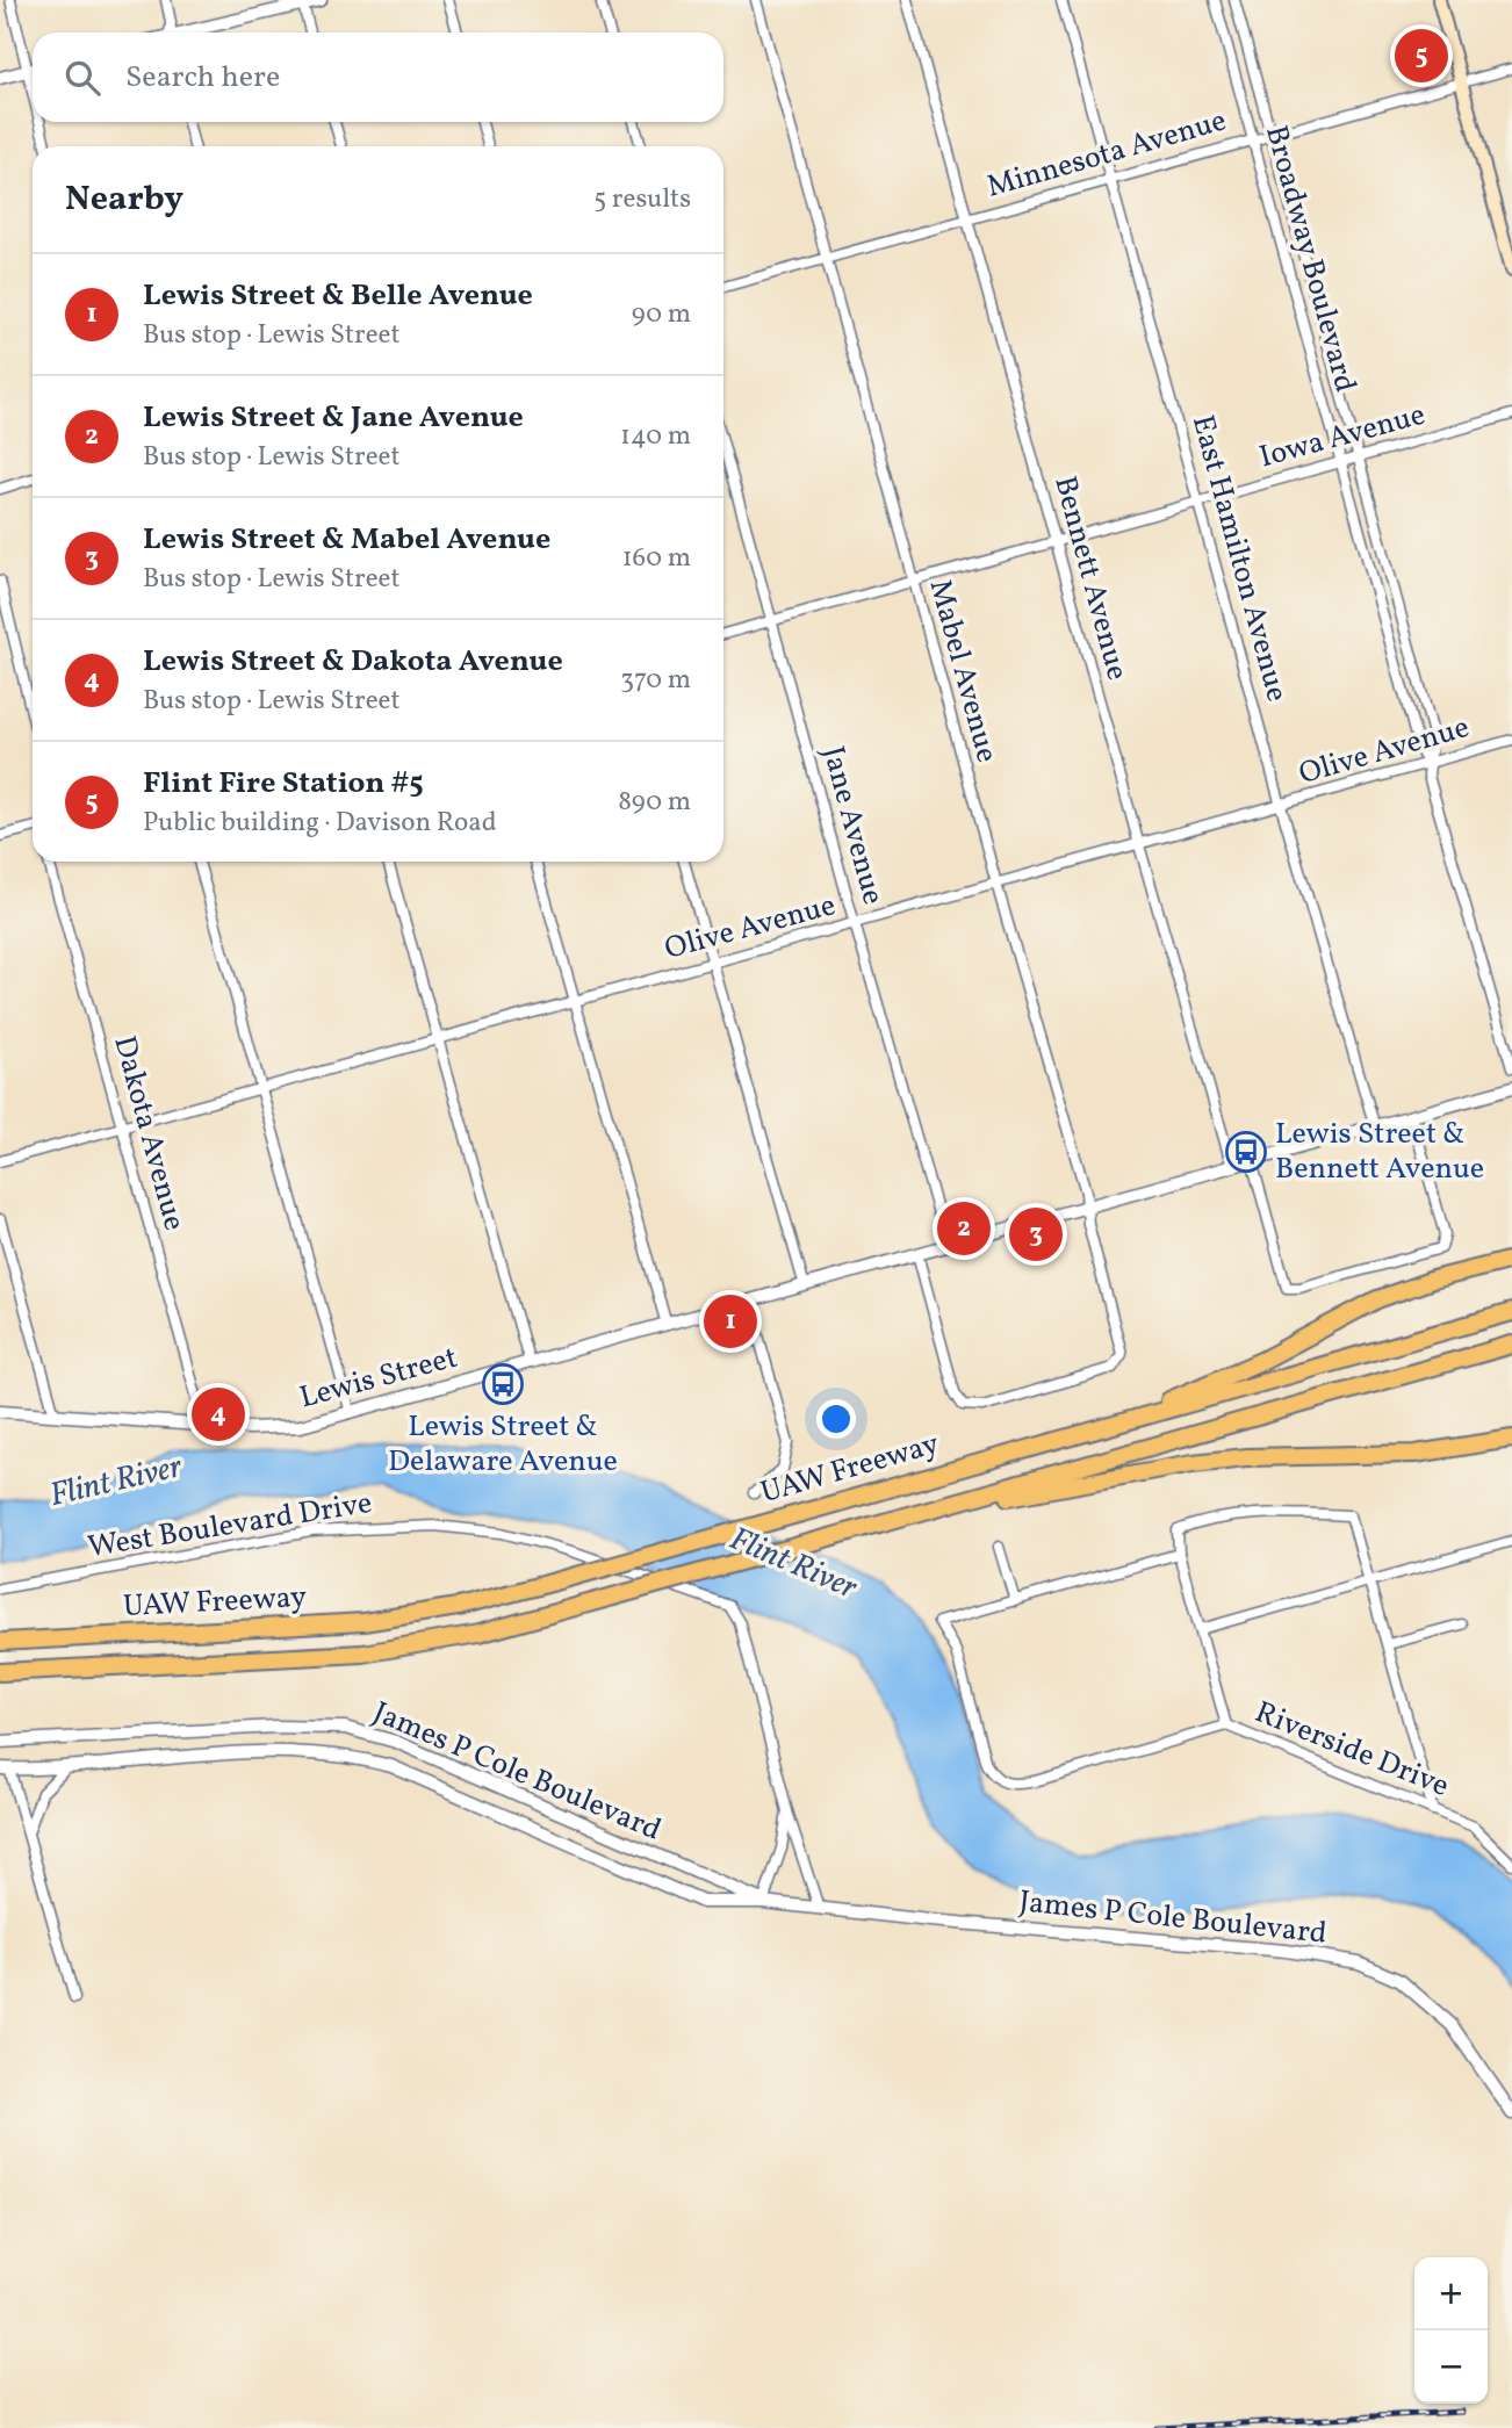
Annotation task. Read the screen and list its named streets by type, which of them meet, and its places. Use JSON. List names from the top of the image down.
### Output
{
  "streets": {
    "highway": ["UAW Freeway"],
    "street": [
      "Minnesota Avenue",
      "Broadway Boulevard",
      "Iowa Avenue",
      "East Hamilton Avenue",
      "Bennett Avenue",
      "Mabel Avenue",
      "Olive Avenue",
      "Jane Avenue",
      "Dakota Avenue",
      "Lewis Street",
      "West Boulevard Drive",
      "Riverside Drive",
      "James P Cole Boulevard"
    ]
  },
  "crossings": [
    ["Minnesota Avenue", "Broadway Boulevard"],
    ["Minnesota Avenue", "East Hamilton Avenue"],
    ["Minnesota Avenue", "Bennett Avenue"],
    ["Minnesota Avenue", "Mabel Avenue"],
    ["Broadway Boulevard", "Iowa Avenue"],
    ["Broadway Boulevard", "Olive Avenue"],
    ["Iowa Avenue", "East Hamilton Avenue"],
    ["Iowa Avenue", "Bennett Avenue"],
    ["Iowa Avenue", "Mabel Avenue"],
    ["Iowa Avenue", "Jane Avenue"],
    ["East Hamilton Avenue", "Olive Avenue"],
    ["East Hamilton Avenue", "Lewis Street"],
    ["Bennett Avenue", "Olive Avenue"],
    ["Bennett Avenue", "Lewis Street"],
    ["Mabel Avenue", "Olive Avenue"],
    ["Mabel Avenue", "Lewis Street"],
    ["Olive Avenue", "Jane Avenue"],
    ["Olive Avenue", "Dakota Avenue"],
    ["Jane Avenue", "Lewis Street"],
    ["Dakota Avenue", "Lewis Street"]
  ],
  "water": ["Flint River"],
  "places": {
    "bus stop": ["Lewis Street & Bennett Avenue", "Lewis Street & Delaware Avenue"]
  },
  "page": {
    "pins": [
      "5",
      "2",
      "3",
      "1",
      "4"
    ],
    "search": "Search here",
    "heading": ["Nearby", "5 results"],
    "list": [
      {
        "mark": "1",
        "name": "Lewis Street & Belle Avenue",
        "note": "Bus stop · Lewis Street",
        "value": "90 m"
      },
      {
        "mark": "2",
        "name": "Lewis Street & Jane Avenue",
        "note": "Bus stop · Lewis Street",
        "value": "140 m"
      },
      {
        "mark": "3",
        "name": "Lewis Street & Mabel Avenue",
        "note": "Bus stop · Lewis Street",
        "value": "160 m"
      },
      {
        "mark": "4",
        "name": "Lewis Street & Dakota Avenue",
        "note": "Bus stop · Lewis Street",
        "value": "370 m"
      },
      {
        "mark": "5",
        "name": "Flint Fire Station #5",
        "note": "Public building · Davison Road",
        "value": "890 m"
      }
    ],
    "map_buttons": ["+", "−"]
  }
}
